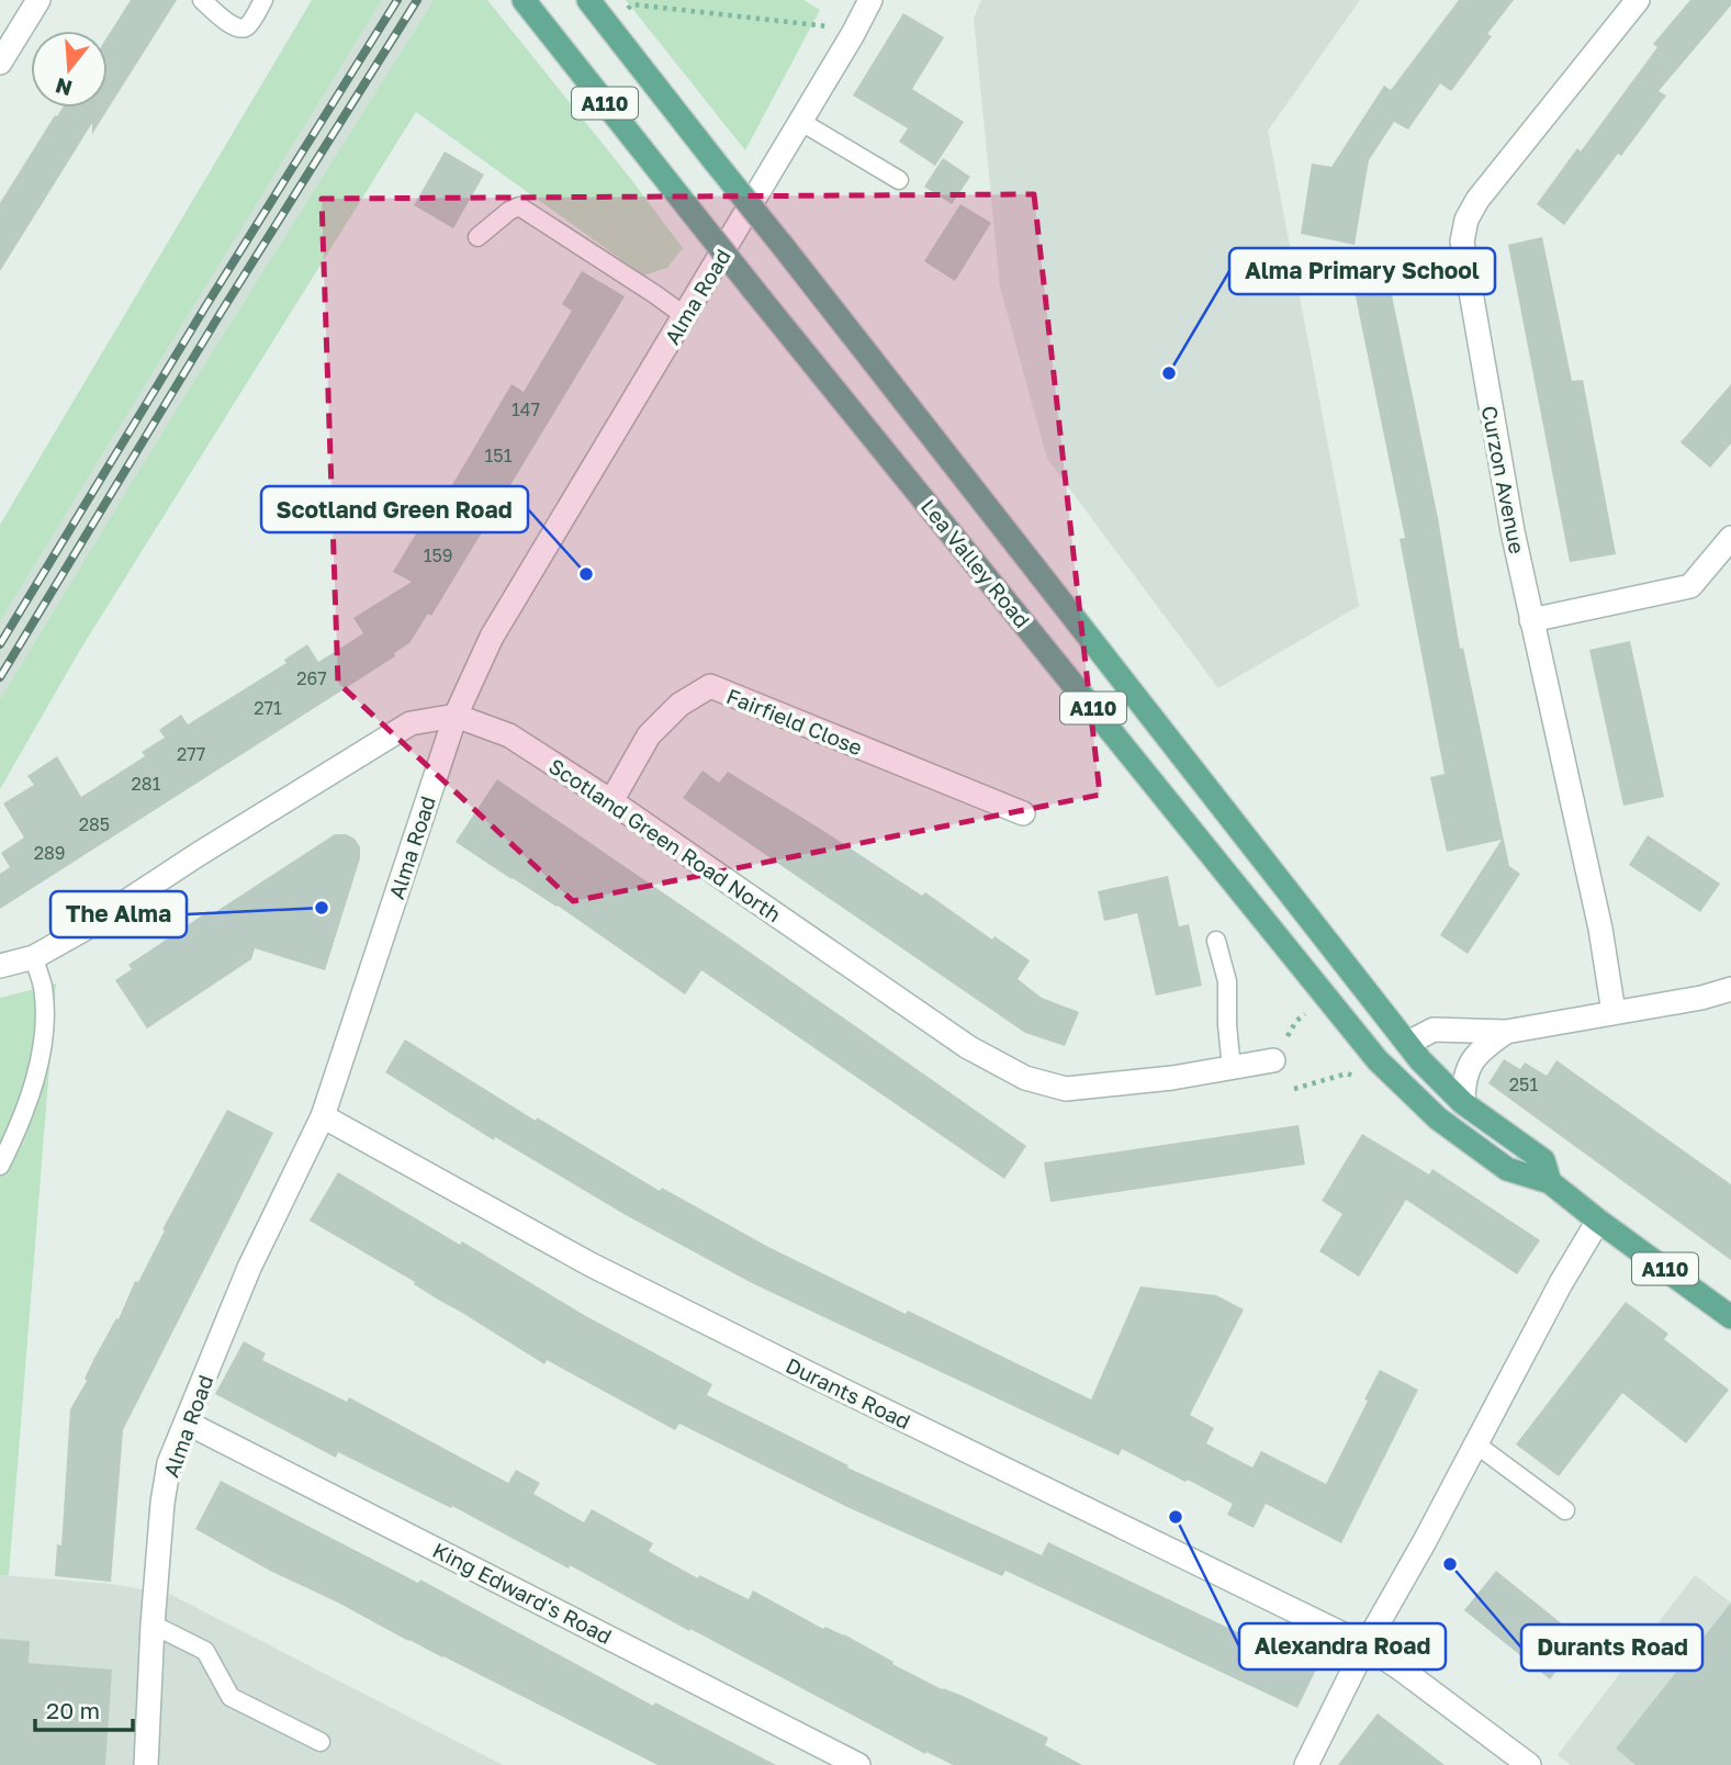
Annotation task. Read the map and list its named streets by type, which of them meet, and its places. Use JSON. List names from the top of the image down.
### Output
{
  "streets": {
    "main road": ["A110", "Lea Valley Road"],
    "street": [
      "Alma Road",
      "Curzon Avenue",
      "Fairfield Close",
      "Scotland Green Road North",
      "Durants Road",
      "King Edward's Road"
    ]
  },
  "crossings": [
    ["A110", "Lea Valley Road"],
    ["Alma Road", "Scotland Green Road North"],
    ["Alma Road", "Durants Road"],
    ["Alma Road", "King Edward's Road"],
    ["Fairfield Close", "Scotland Green Road North"]
  ],
  "places": [
    "Alma Primary School",
    "Scotland Green Road",
    "The Alma",
    "Alexandra Road",
    "Durants Road"
  ],
  "house_numbers": [
    "147",
    "151",
    "159",
    "267",
    "271",
    "277",
    "281",
    "285",
    "289",
    "251"
  ],
  "scale_bar": "20 m",
  "north": "bottom"
}
